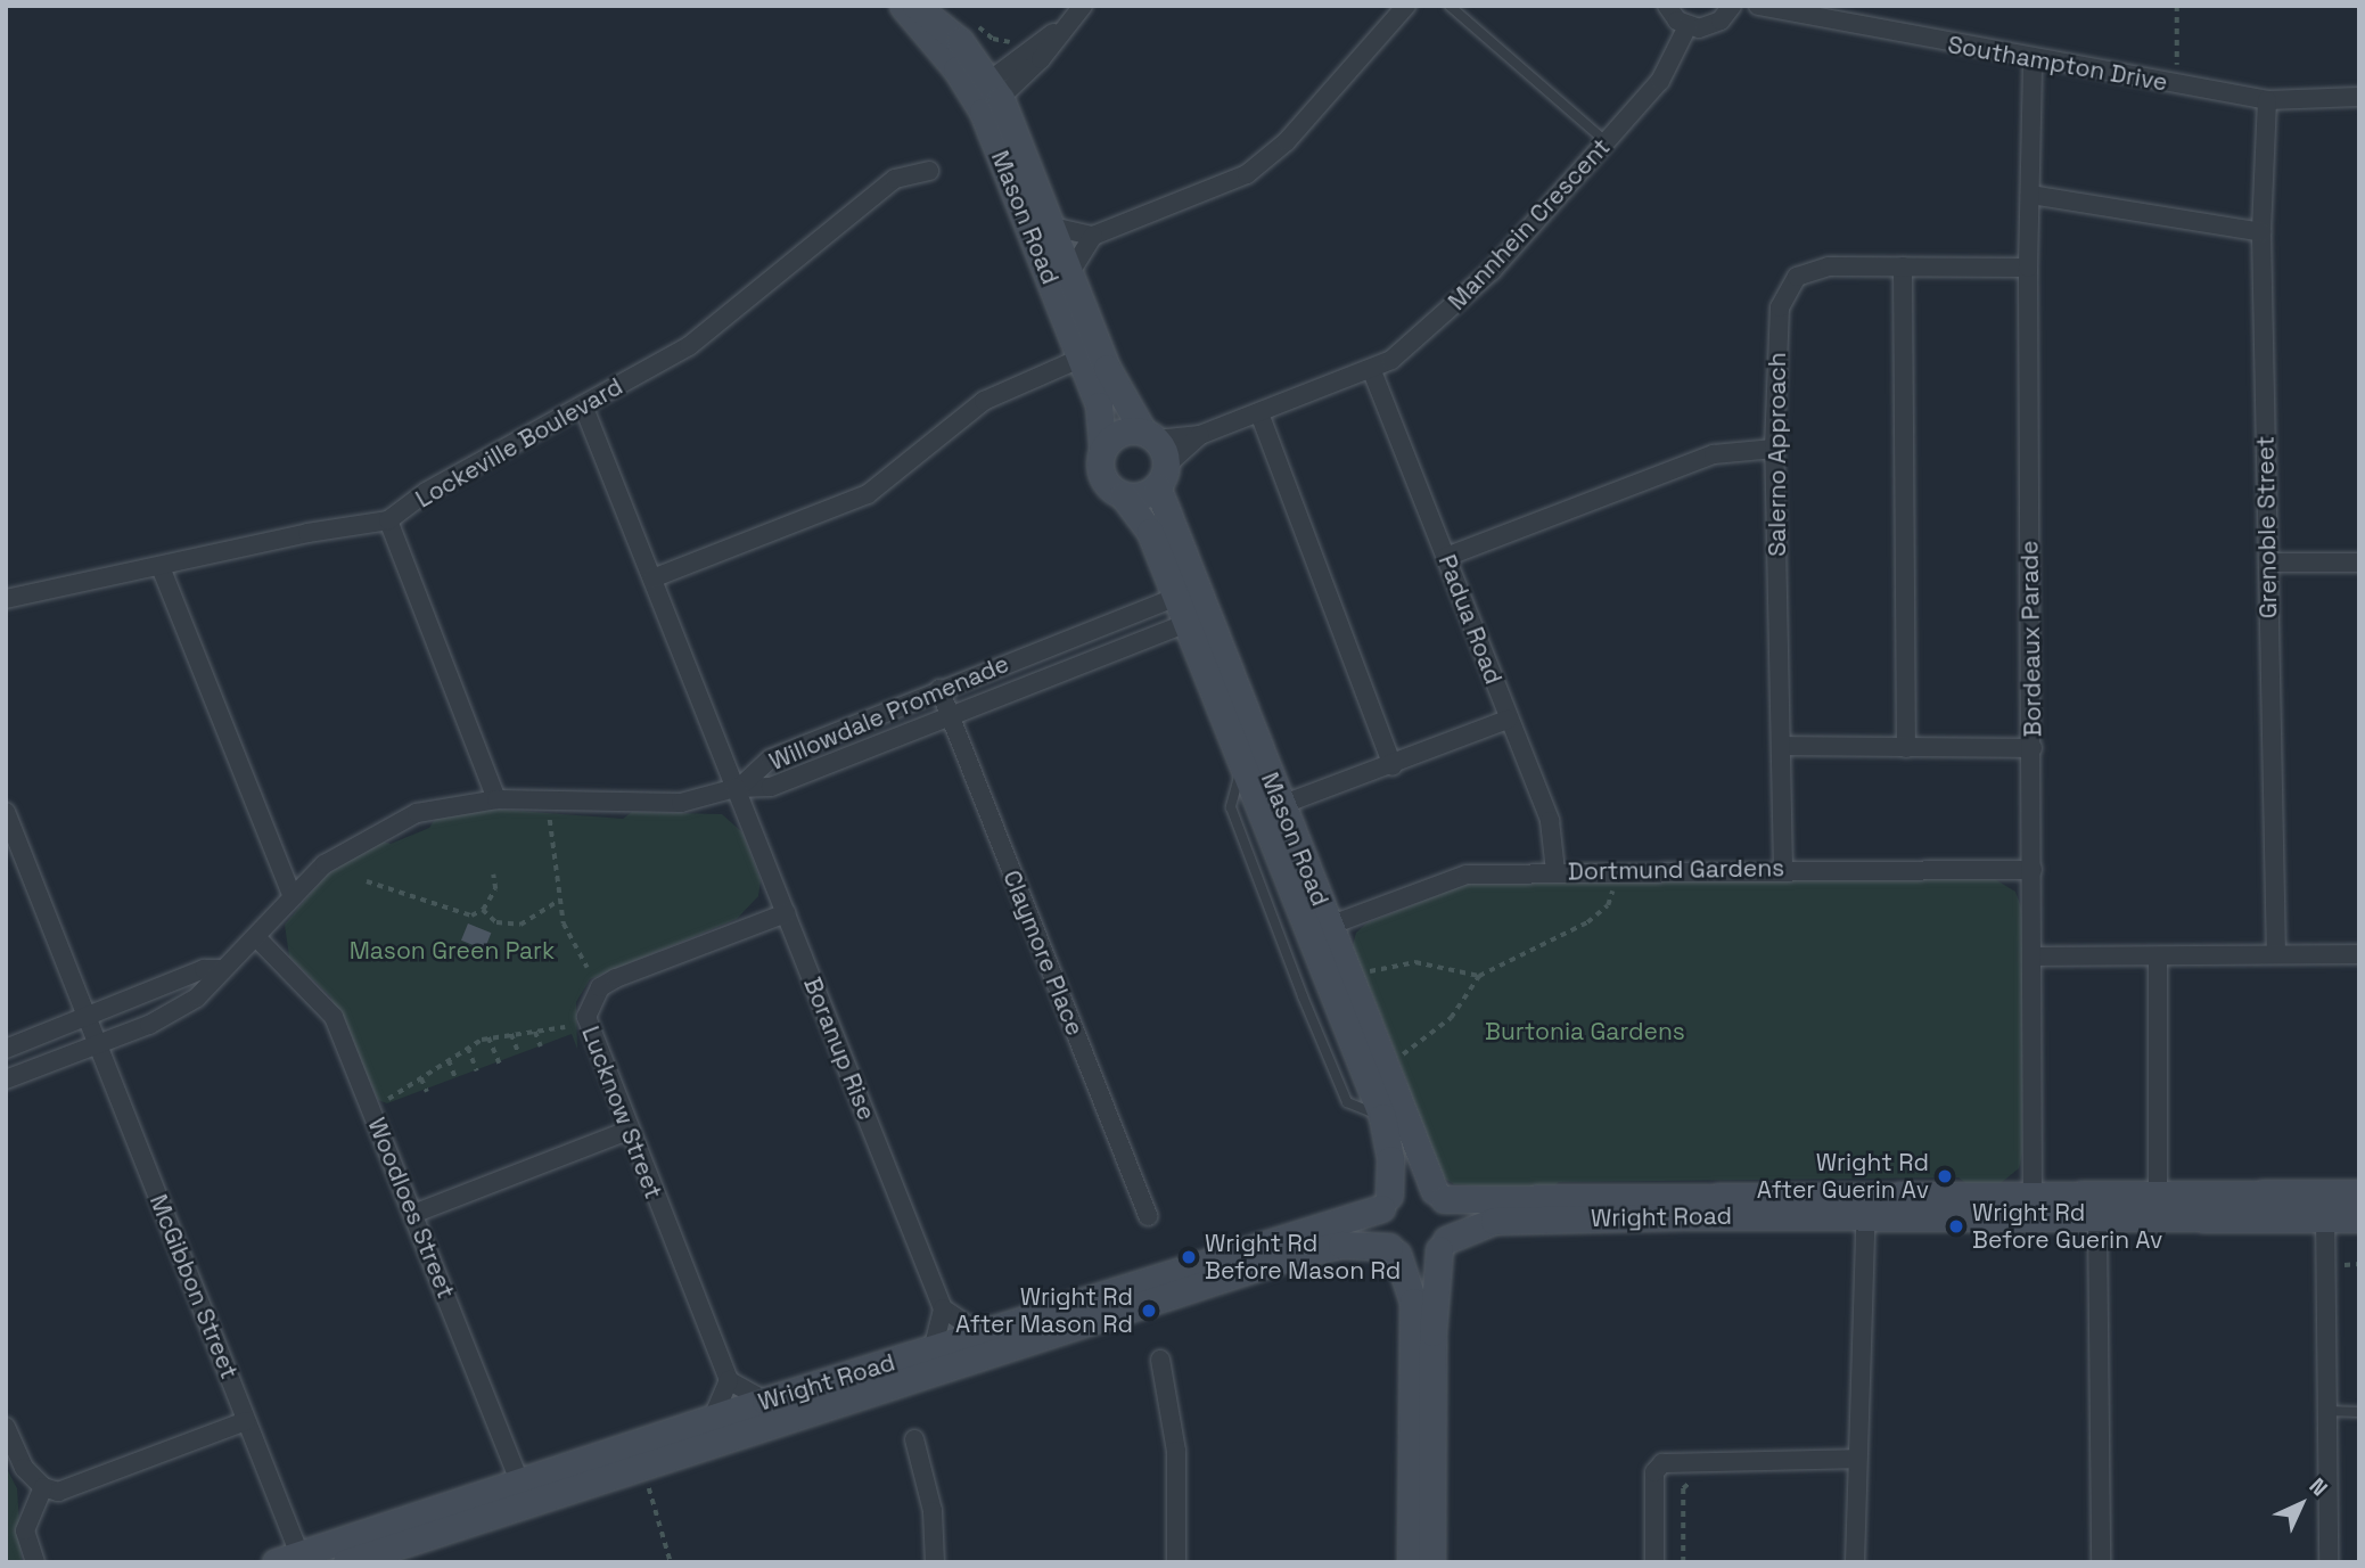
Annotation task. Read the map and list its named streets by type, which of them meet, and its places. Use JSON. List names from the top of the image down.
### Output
{
  "streets": {
    "main road": ["Mason Road", "Wright Road"],
    "street": [
      "Southampton Drive",
      "Mannhein Crescent",
      "Lockeville Boulevard",
      "Salerno Approach",
      "Grenoble Street",
      "Padua Road",
      "Bordeaux Parade",
      "Willowdale Promenade",
      "Dortmund Gardens",
      "Claymore Place",
      "Boranup Rise",
      "Lucknow Street",
      "Woodloes Street",
      "McGibbon Street"
    ]
  },
  "crossings": [
    ["Southampton Drive", "Grenoble Street"],
    ["Southampton Drive", "Bordeaux Parade"],
    ["Mason Road", "Mannhein Crescent"],
    ["Mason Road", "Willowdale Promenade"],
    ["Mason Road", "Dortmund Gardens"],
    ["Mason Road", "Wright Road"],
    ["Mannhein Crescent", "Padua Road"],
    ["Lockeville Boulevard", "Boranup Rise"],
    ["Salerno Approach", "Bordeaux Parade"],
    ["Salerno Approach", "Dortmund Gardens"],
    ["Padua Road", "Dortmund Gardens"],
    ["Bordeaux Parade", "Dortmund Gardens"],
    ["Bordeaux Parade", "Wright Road"],
    ["Willowdale Promenade", "Claymore Place"],
    ["Willowdale Promenade", "Boranup Rise"],
    ["Willowdale Promenade", "Woodloes Street"],
    ["Willowdale Promenade", "McGibbon Street"],
    ["Boranup Rise", "Lucknow Street"],
    ["Woodloes Street", "Wright Road"],
    ["Wright Road", "McGibbon Street"]
  ],
  "parks": ["Mason Green Park", "Burtonia Gardens"],
  "places": [
    "Wright Rd After Guerin Av",
    "Wright Rd Before Guerin Av",
    "Wright Rd Before Mason Rd",
    "Wright Rd After Mason Rd"
  ],
  "north": "top right"
}
